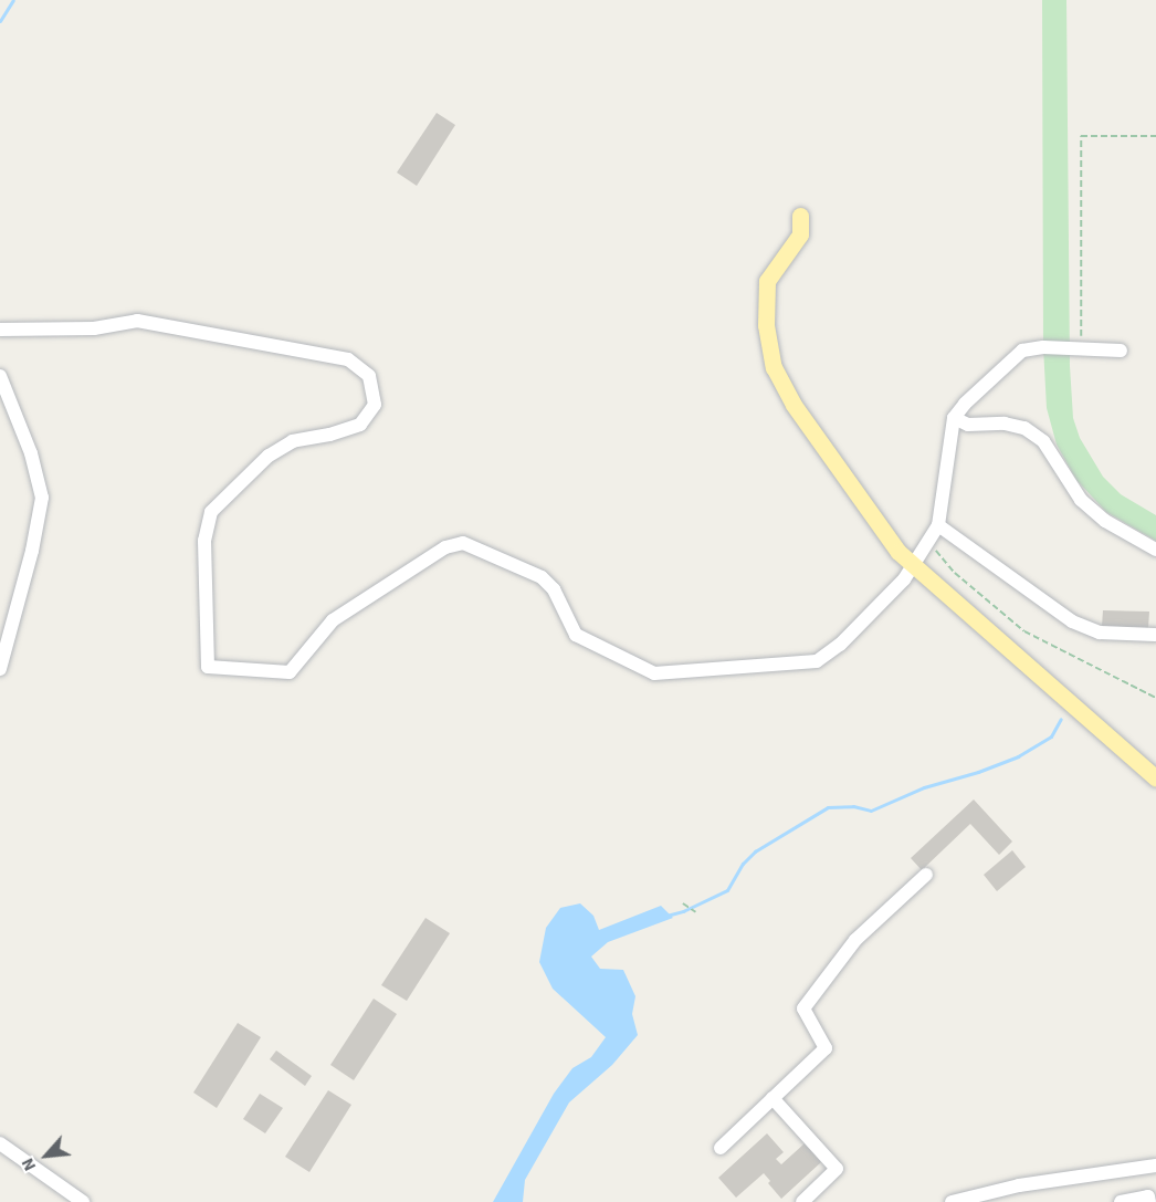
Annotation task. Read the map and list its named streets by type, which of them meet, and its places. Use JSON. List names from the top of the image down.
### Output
{
  "north": "bottom left"
}
